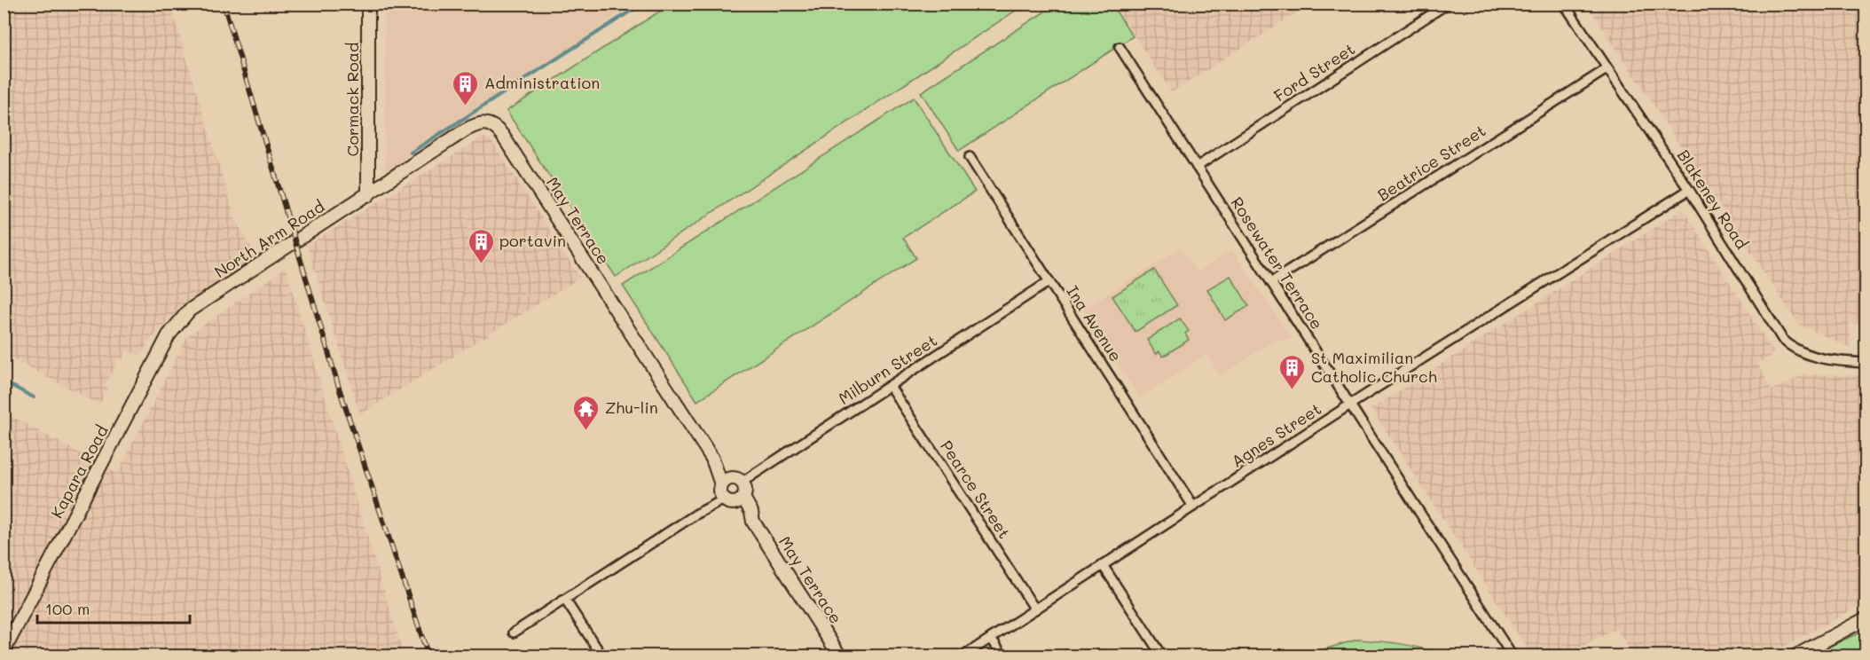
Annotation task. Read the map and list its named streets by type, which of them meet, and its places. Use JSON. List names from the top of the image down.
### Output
{
  "streets": {
    "street": [
      "Ford Street",
      "Cormack Road",
      "Beatrice Street",
      "Blakeney Road",
      "May Terrace",
      "North Arm Road",
      "Rosewater Terrace",
      "Ina Avenue",
      "Milburn Street",
      "Agnes Street",
      "Kapara Road",
      "Pearce Street"
    ]
  },
  "crossings": [
    ["Ford Street", "Rosewater Terrace"],
    ["Cormack Road", "May Terrace"],
    ["Cormack Road", "North Arm Road"],
    ["Beatrice Street", "Blakeney Road"],
    ["Beatrice Street", "Rosewater Terrace"],
    ["Blakeney Road", "Agnes Street"],
    ["May Terrace", "North Arm Road"],
    ["May Terrace", "Milburn Street"],
    ["North Arm Road", "Kapara Road"],
    ["Rosewater Terrace", "Agnes Street"],
    ["Ina Avenue", "Milburn Street"],
    ["Ina Avenue", "Agnes Street"],
    ["Milburn Street", "Pearce Street"],
    ["Agnes Street", "Pearce Street"]
  ],
  "places": {
    "building": ["Administration", "portavin", "St Maximilian Catholic Church"],
    "temple": ["Zhu-lin"]
  },
  "scale_bar": "100 m"
}
